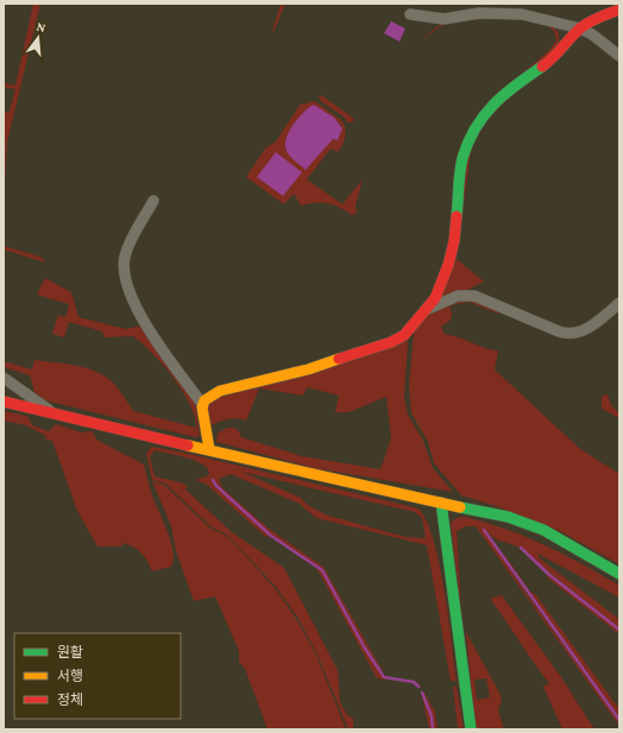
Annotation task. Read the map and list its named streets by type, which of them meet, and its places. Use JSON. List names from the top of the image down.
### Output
{
  "legend": ["원활", "서행", "정체"],
  "north": "top"
}
